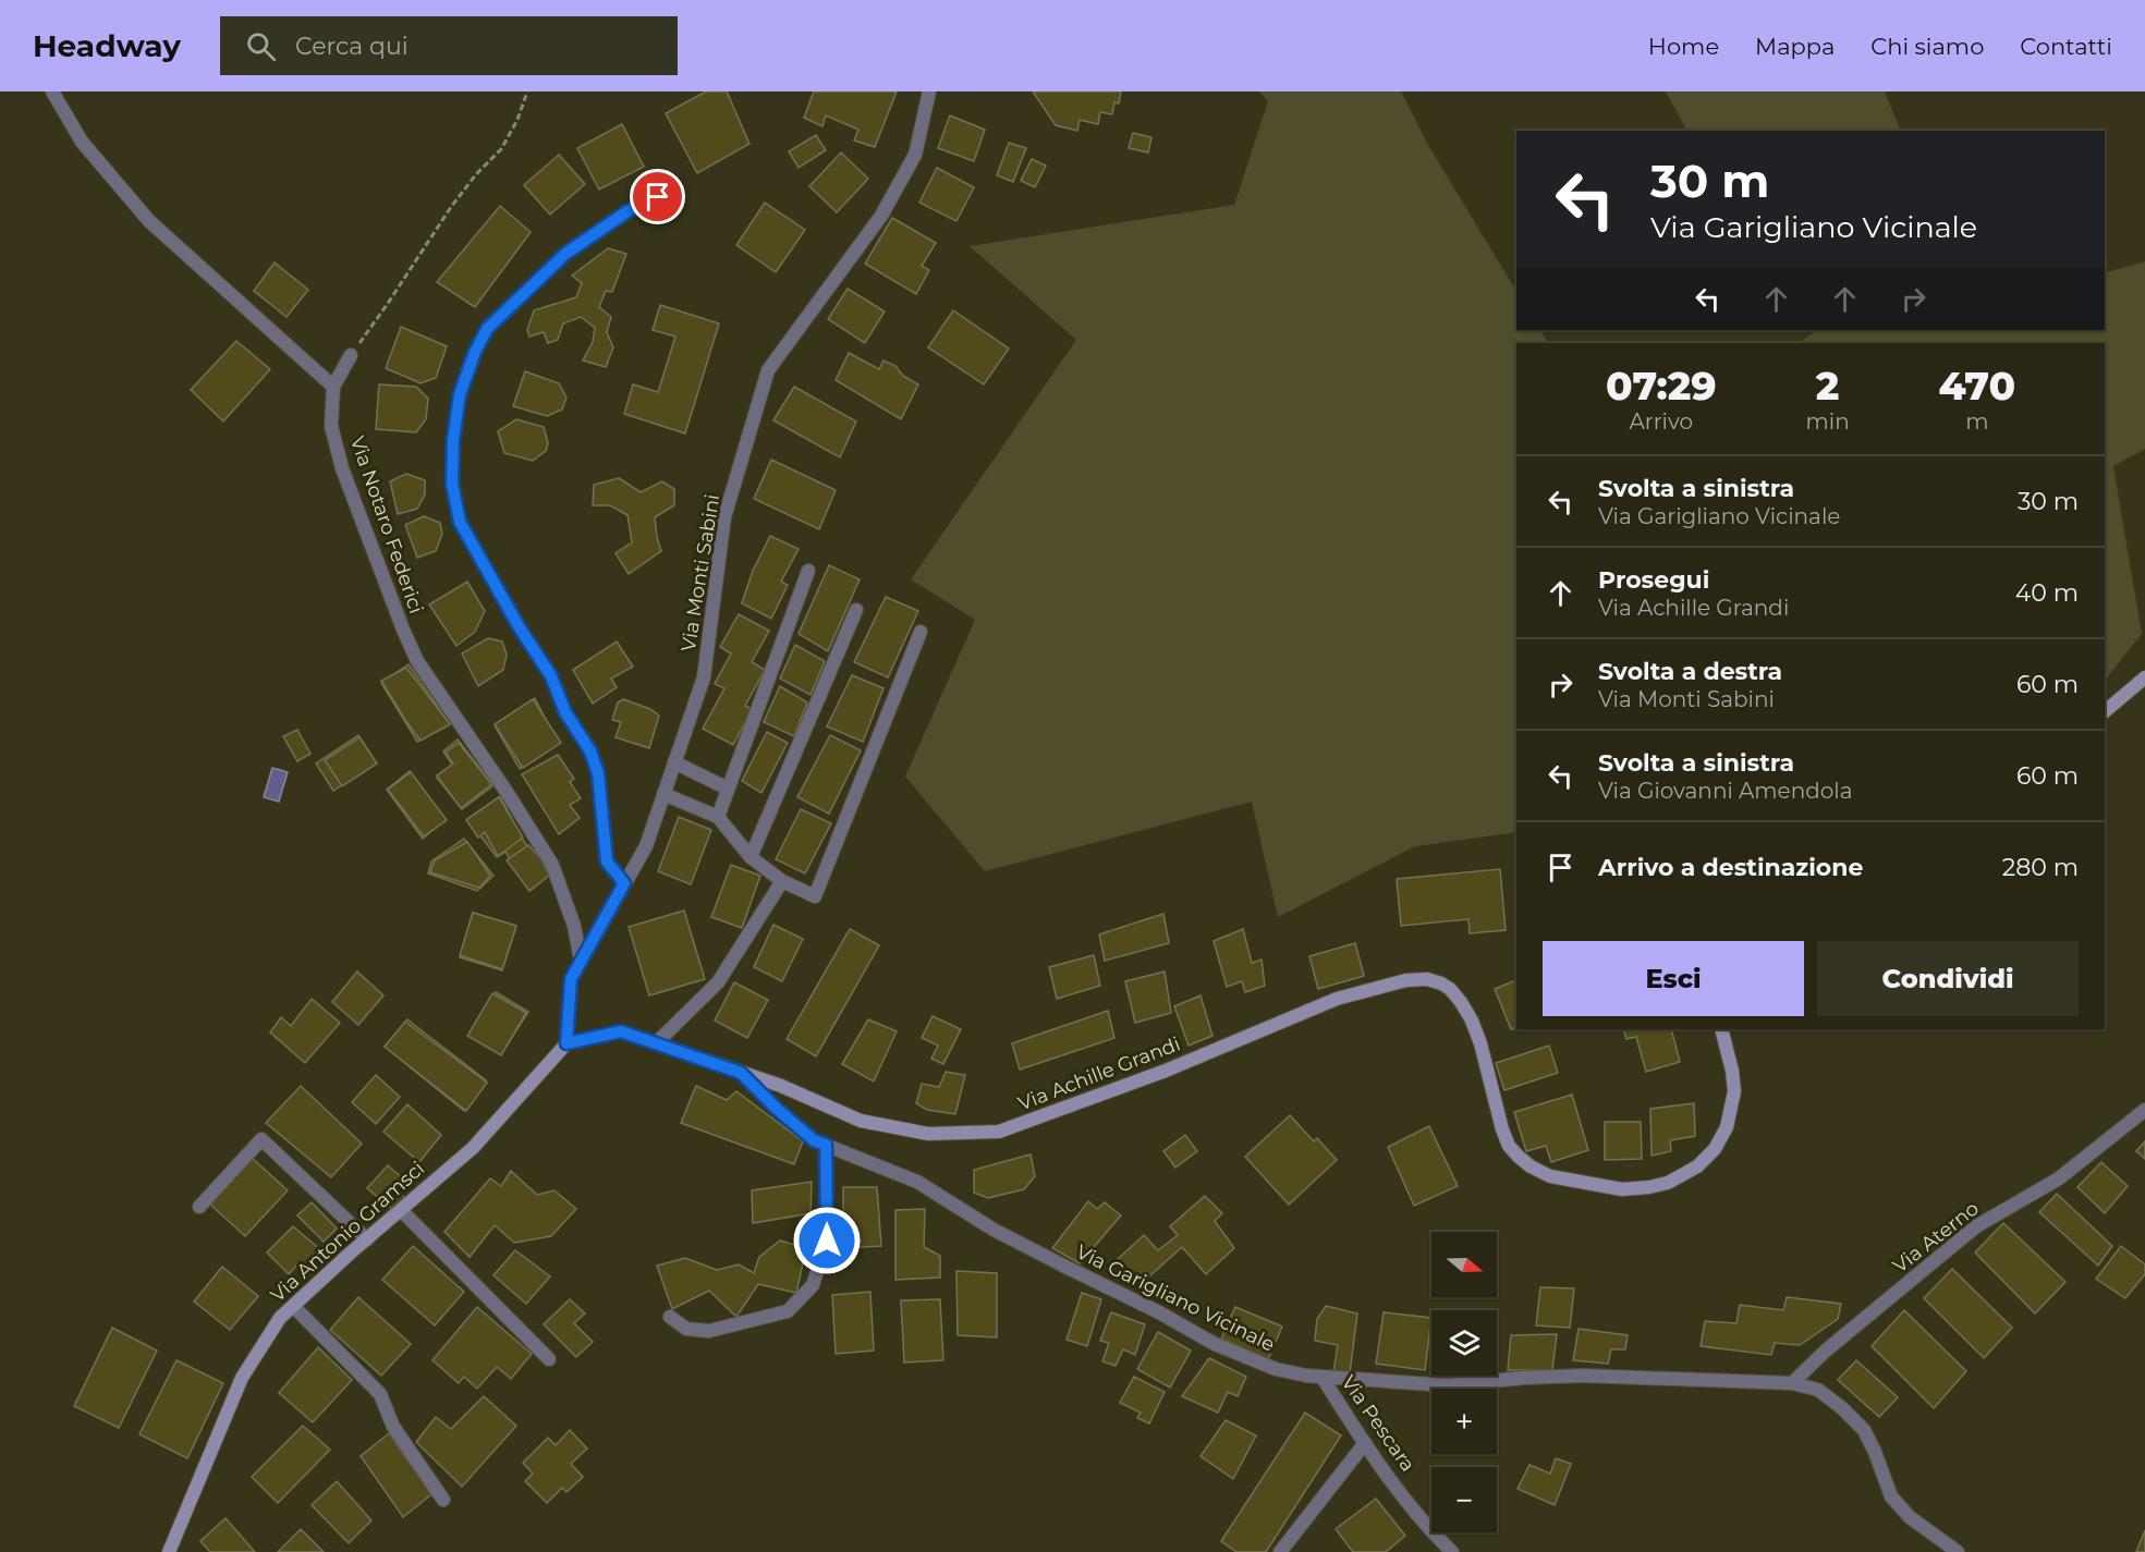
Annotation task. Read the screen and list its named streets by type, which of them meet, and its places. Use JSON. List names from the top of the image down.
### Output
{
  "streets": {
    "main road": ["Via Achille Grandi", "Via Antonio Gramsci"],
    "street": [
      "Via Notaro Federici",
      "Via Monti Sabini",
      "Via Aterno",
      "Via Garigliano Vicinale",
      "Via Pescara"
    ]
  },
  "crossings": [
    ["Via Notaro Federici", "Via Monti Sabini"],
    ["Via Monti Sabini", "Via Achille Grandi"],
    ["Via Monti Sabini", "Via Antonio Gramsci"],
    ["Via Achille Grandi", "Via Antonio Gramsci"],
    ["Via Achille Grandi", "Via Garigliano Vicinale"],
    ["Via Aterno", "Via Garigliano Vicinale"],
    ["Via Garigliano Vicinale", "Via Pescara"]
  ],
  "north": "right",
  "page": {
    "header": "Headway",
    "search": "Cerca qui",
    "nav": [
      "Home",
      "Mappa",
      "Chi siamo",
      "Contatti"
    ],
    "turn": ["30 m", "Via Garigliano Vicinale"],
    "eta": [
      "07:29",
      "Arrivo",
      "2",
      "min",
      "470",
      "m"
    ],
    "list": [
      {
        "name": "Svolta a sinistra",
        "note": "Via Garigliano Vicinale",
        "value": "30 m"
      },
      {
        "name": "Prosegui",
        "note": "Via Achille Grandi",
        "value": "40 m"
      },
      {
        "name": "Svolta a destra",
        "note": "Via Monti Sabini",
        "value": "60 m"
      },
      {
        "name": "Svolta a sinistra",
        "note": "Via Giovanni Amendola",
        "value": "60 m"
      },
      {
        "name": "Arrivo a destinazione",
        "value": "280 m"
      }
    ],
    "buttons": ["Esci", "Condividi"],
    "map_buttons": ["+", "−"]
  }
}
